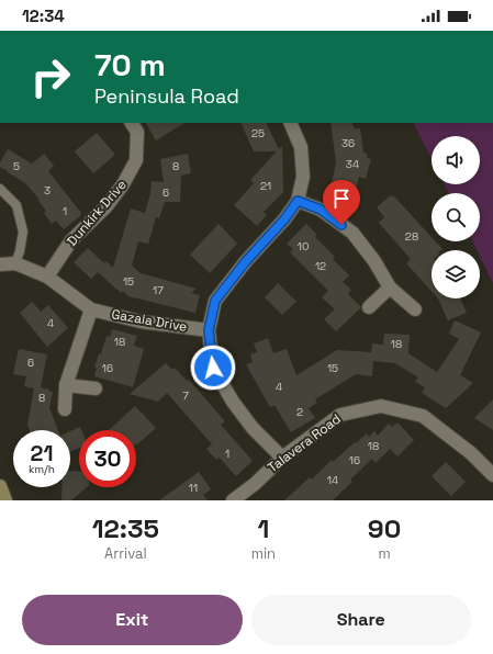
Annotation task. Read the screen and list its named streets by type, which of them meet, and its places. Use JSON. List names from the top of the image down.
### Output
{
  "streets": {
    "street": ["Dunkirk Drive", "Gazala Drive", "Talavera Road"]
  },
  "crossings": [
    ["Dunkirk Drive", "Gazala Drive"]
  ],
  "house_numbers": [
    "25",
    "36",
    "34",
    "5",
    "8",
    "21",
    "3",
    "6",
    "1",
    "28",
    "10",
    "12",
    "15",
    "17",
    "4",
    "18",
    "18",
    "6",
    "16",
    "15",
    "4",
    "7",
    "8",
    "2",
    "18",
    "1",
    "16",
    "14",
    "11"
  ],
  "page": {
    "status": "12:34",
    "turn": ["70 m", "Peninsula Road"],
    "speed": "21 km/h",
    "limit": "30",
    "eta": [
      "12:35",
      "Arrival",
      "1",
      "min",
      "90",
      "m"
    ],
    "buttons": ["Exit", "Share"]
  }
}
